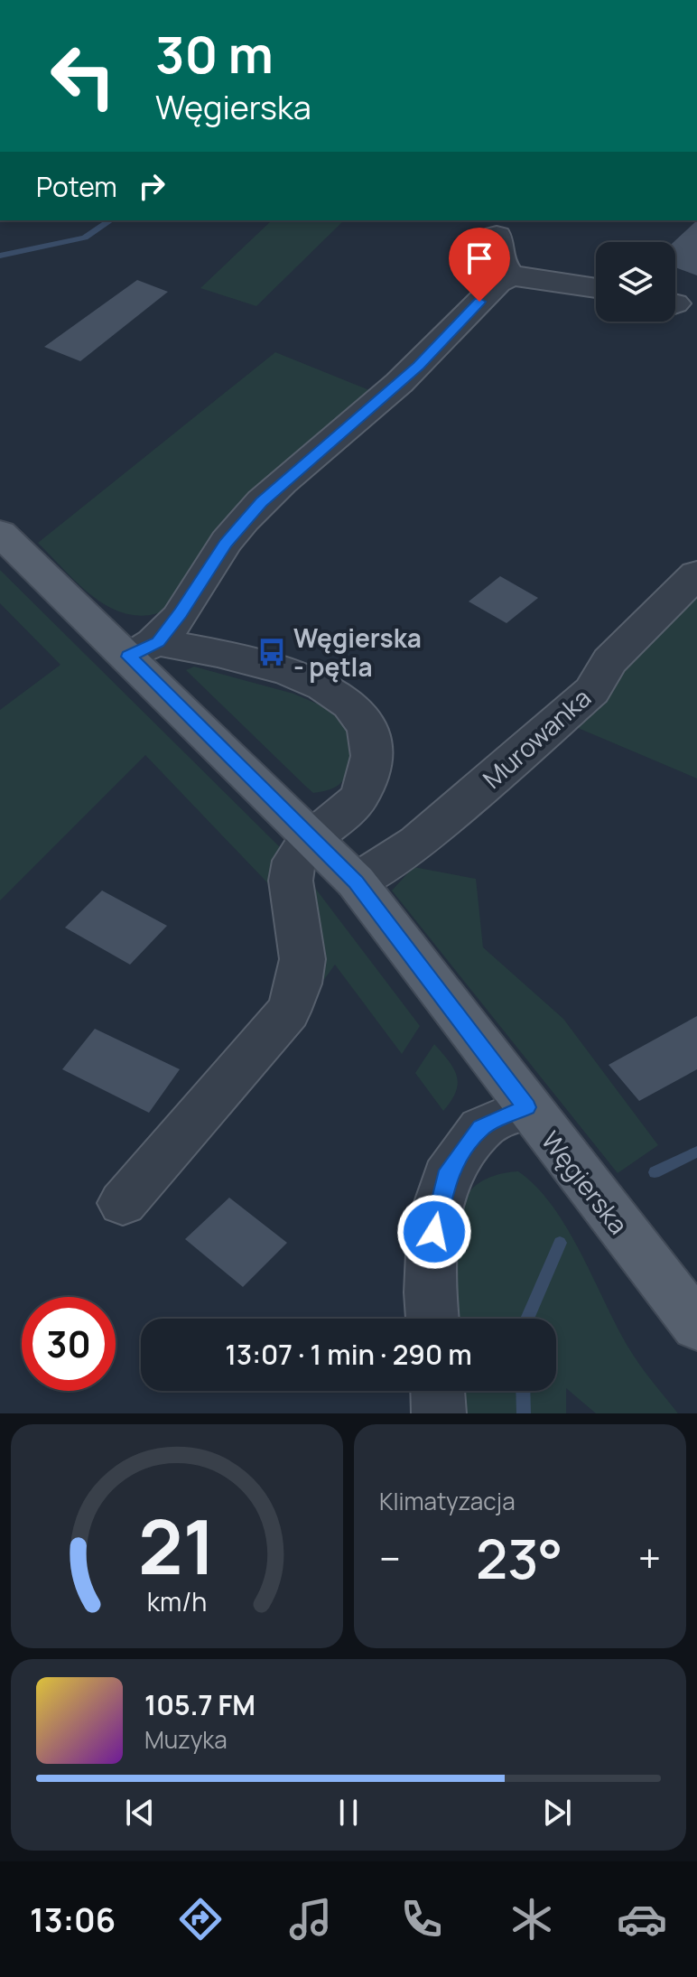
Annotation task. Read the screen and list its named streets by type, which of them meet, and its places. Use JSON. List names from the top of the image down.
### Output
{
  "streets": {
    "main road": ["Węgierska"],
    "street": ["Murowanka"]
  },
  "crossings": [
    ["Murowanka", "Węgierska"]
  ],
  "places": {
    "bus stop": ["Węgierska - pętla"]
  },
  "page": {
    "turn": ["30 m", "Węgierska"],
    "then": "Potem",
    "limit": "30",
    "trip": "13:07 · 1 min · 290 m",
    "tile": "Klimatyzacja",
    "heat": ["−", "23°", "+"],
    "song": ["105.7 FM", "Muzyka"],
    "tabs": "13:06",
    "gauge": ["21", "km/h"]
  }
}
